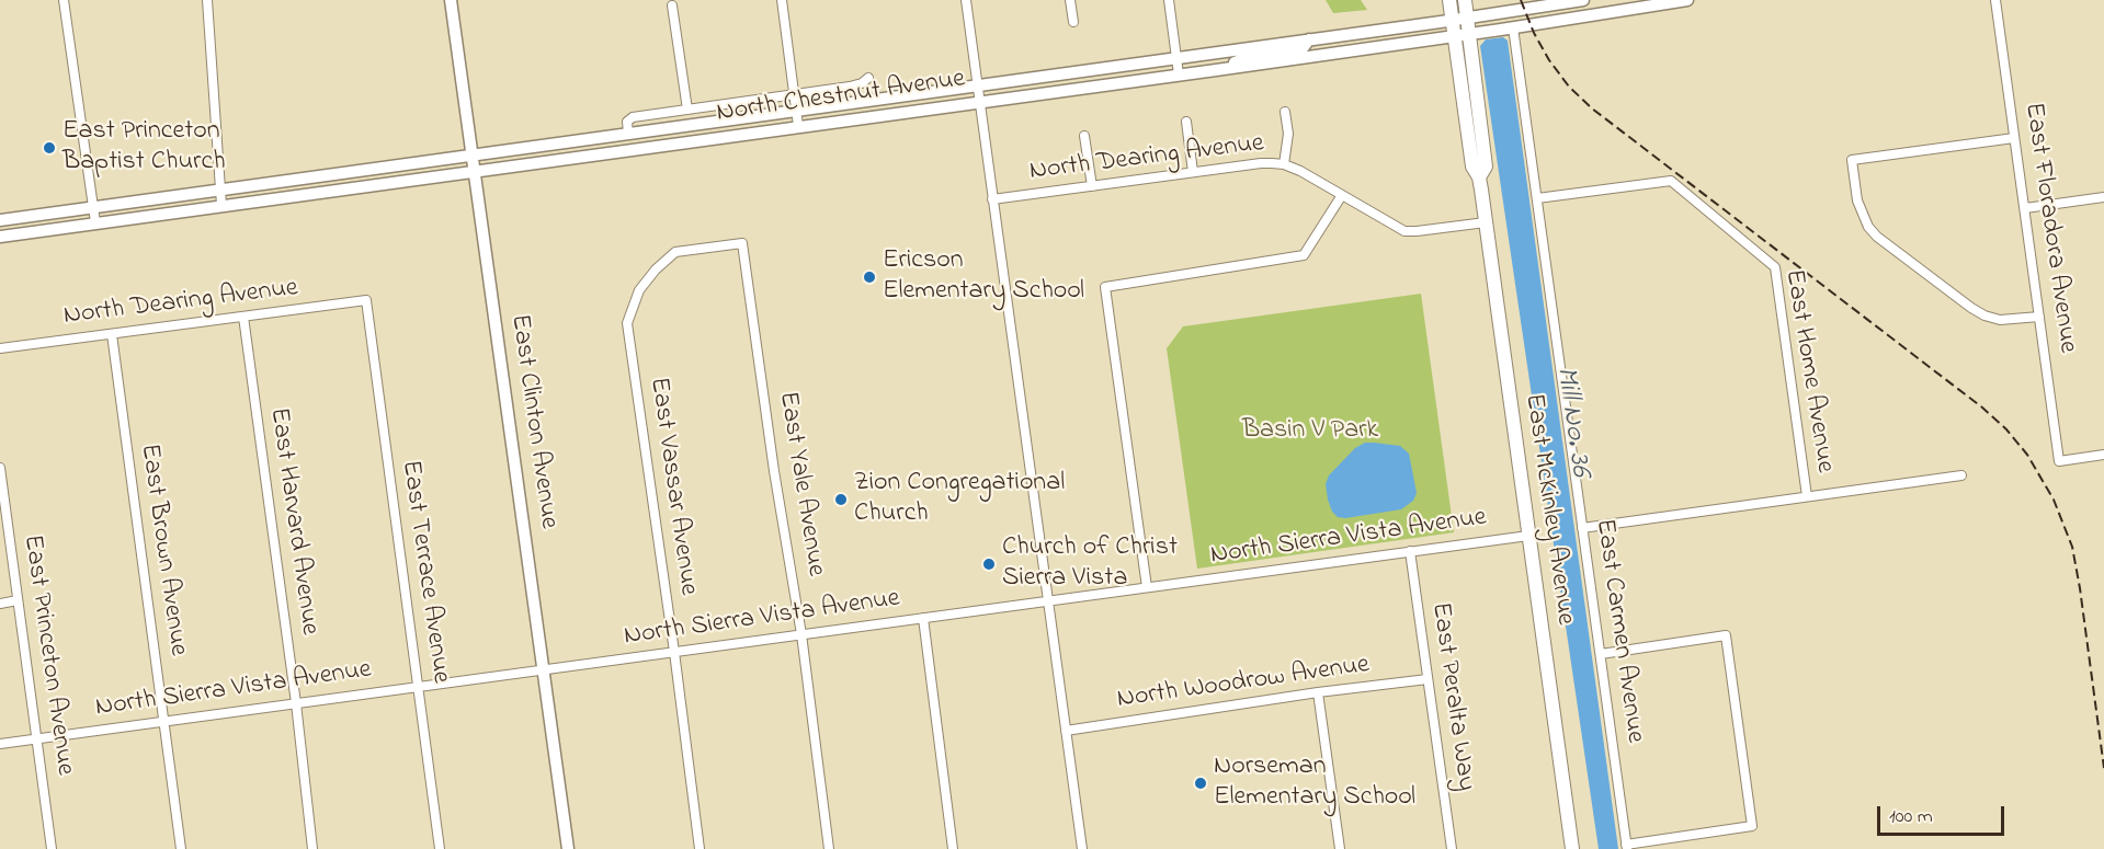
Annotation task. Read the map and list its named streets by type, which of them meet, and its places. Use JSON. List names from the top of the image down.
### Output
{
  "streets": {
    "main road": ["North Chestnut Avenue", "East Clinton Avenue", "East McKinley Avenue"],
    "street": [
      "North Dearing Avenue",
      "East Floradora Avenue",
      "East Home Avenue",
      "East Yale Avenue",
      "East Vassar Avenue",
      "East Harvard Avenue",
      "North Sierra Vista Avenue",
      "East Brown Avenue",
      "East Terrace Avenue",
      "East Carmen Avenue",
      "East Princeton Avenue",
      "North Woodrow Avenue",
      "East Peralta Way"
    ]
  },
  "crossings": [
    ["North Chestnut Avenue", "East Clinton Avenue"],
    ["North Chestnut Avenue", "East McKinley Avenue"],
    ["North Chestnut Avenue", "East Carmen Avenue"],
    ["North Dearing Avenue", "East McKinley Avenue"],
    ["North Dearing Avenue", "East Harvard Avenue"],
    ["North Dearing Avenue", "East Brown Avenue"],
    ["North Dearing Avenue", "East Terrace Avenue"],
    ["East Home Avenue", "East Carmen Avenue"],
    ["East Clinton Avenue", "North Sierra Vista Avenue"],
    ["East Yale Avenue", "East Vassar Avenue"],
    ["East Yale Avenue", "North Sierra Vista Avenue"],
    ["East Vassar Avenue", "North Sierra Vista Avenue"],
    ["East McKinley Avenue", "North Sierra Vista Avenue"],
    ["East Harvard Avenue", "North Sierra Vista Avenue"],
    ["North Sierra Vista Avenue", "East Brown Avenue"],
    ["North Sierra Vista Avenue", "East Terrace Avenue"],
    ["North Sierra Vista Avenue", "East Princeton Avenue"],
    ["North Sierra Vista Avenue", "East Peralta Way"],
    ["North Woodrow Avenue", "East Peralta Way"]
  ],
  "water": ["Mill No. 36"],
  "parks": ["Basin V Park"],
  "places": [
    "East Princeton Baptist Church",
    "Ericson Elementary School",
    "Zion Congregational Church",
    "Church of Christ Sierra Vista",
    "Norseman Elementary School"
  ],
  "scale_bar": "100 m"
}
